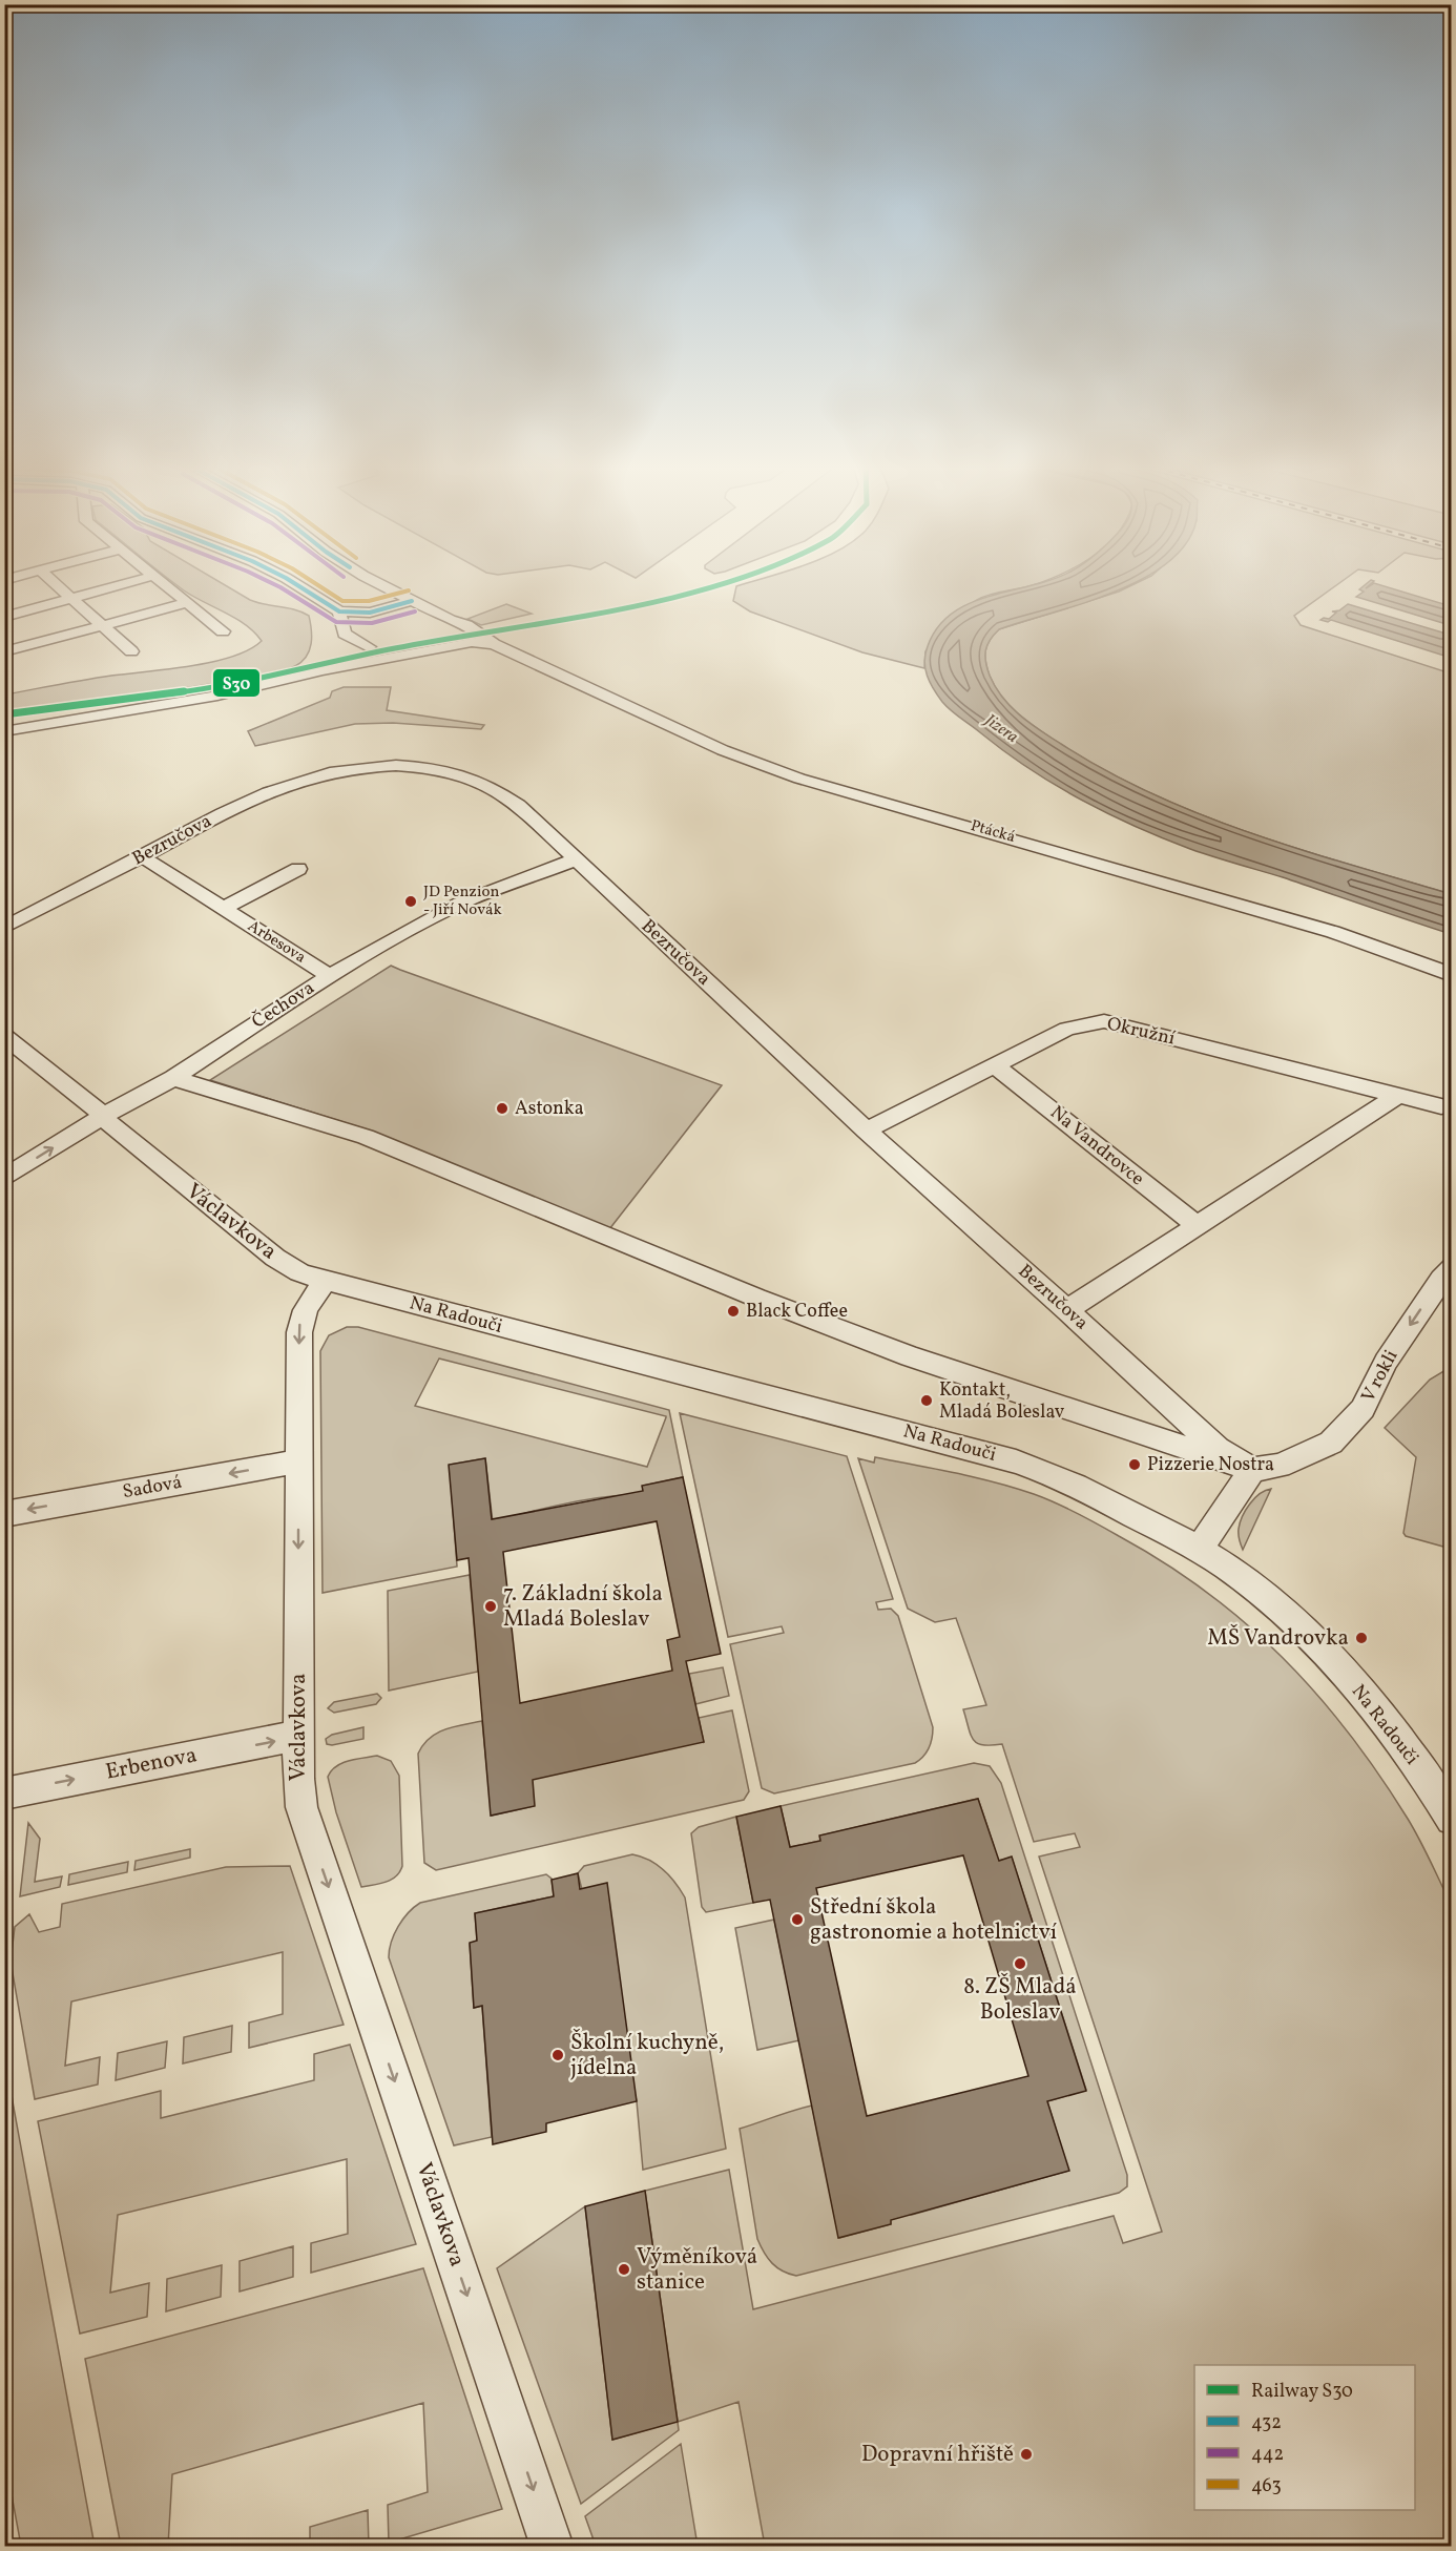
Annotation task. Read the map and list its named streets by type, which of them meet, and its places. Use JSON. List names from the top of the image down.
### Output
{
  "streets": {
    "street": [
      "Ptácká",
      "Bezručova",
      "Arbesova",
      "Čechova",
      "Okružní",
      "Na Vandrovce",
      "Václavkova",
      "Na Radouči",
      "V rokli",
      "Sadová",
      "Erbenova"
    ]
  },
  "crossings": [
    ["Bezručova", "Arbesova"],
    ["Bezručova", "Čechova"],
    ["Bezručova", "Okružní"],
    ["Bezručova", "V rokli"],
    ["Arbesova", "Čechova"],
    ["Čechova", "Václavkova"],
    ["Okružní", "Na Vandrovce"],
    ["Václavkova", "Na Radouči"],
    ["Václavkova", "Sadová"],
    ["Václavkova", "Erbenova"]
  ],
  "one_way": [
    "Václavkova",
    "V rokli",
    "Sadová",
    "Erbenova"
  ],
  "water": ["Jizera"],
  "places": [
    "JD Penzion - Jiří Novák",
    "Astonka",
    "Black Coffee",
    "Kontakt, Mladá Boleslav",
    "Pizzerie Nostra",
    "7. Základní škola Mladá Boleslav",
    "MŠ Vandrovka",
    "Střední škola gastronomie a hotelnictví",
    "8. ZŠ Mladá Boleslav",
    "Školní kuchyně, jídelna",
    "Výměníková stanice",
    "Dopravní hřiště"
  ],
  "lines": [
    "rail line S30",
    "transit line 432",
    "transit line 442",
    "transit line 463"
  ],
  "legend": [
    "Railway S30",
    "432",
    "442",
    "463"
  ]
}
